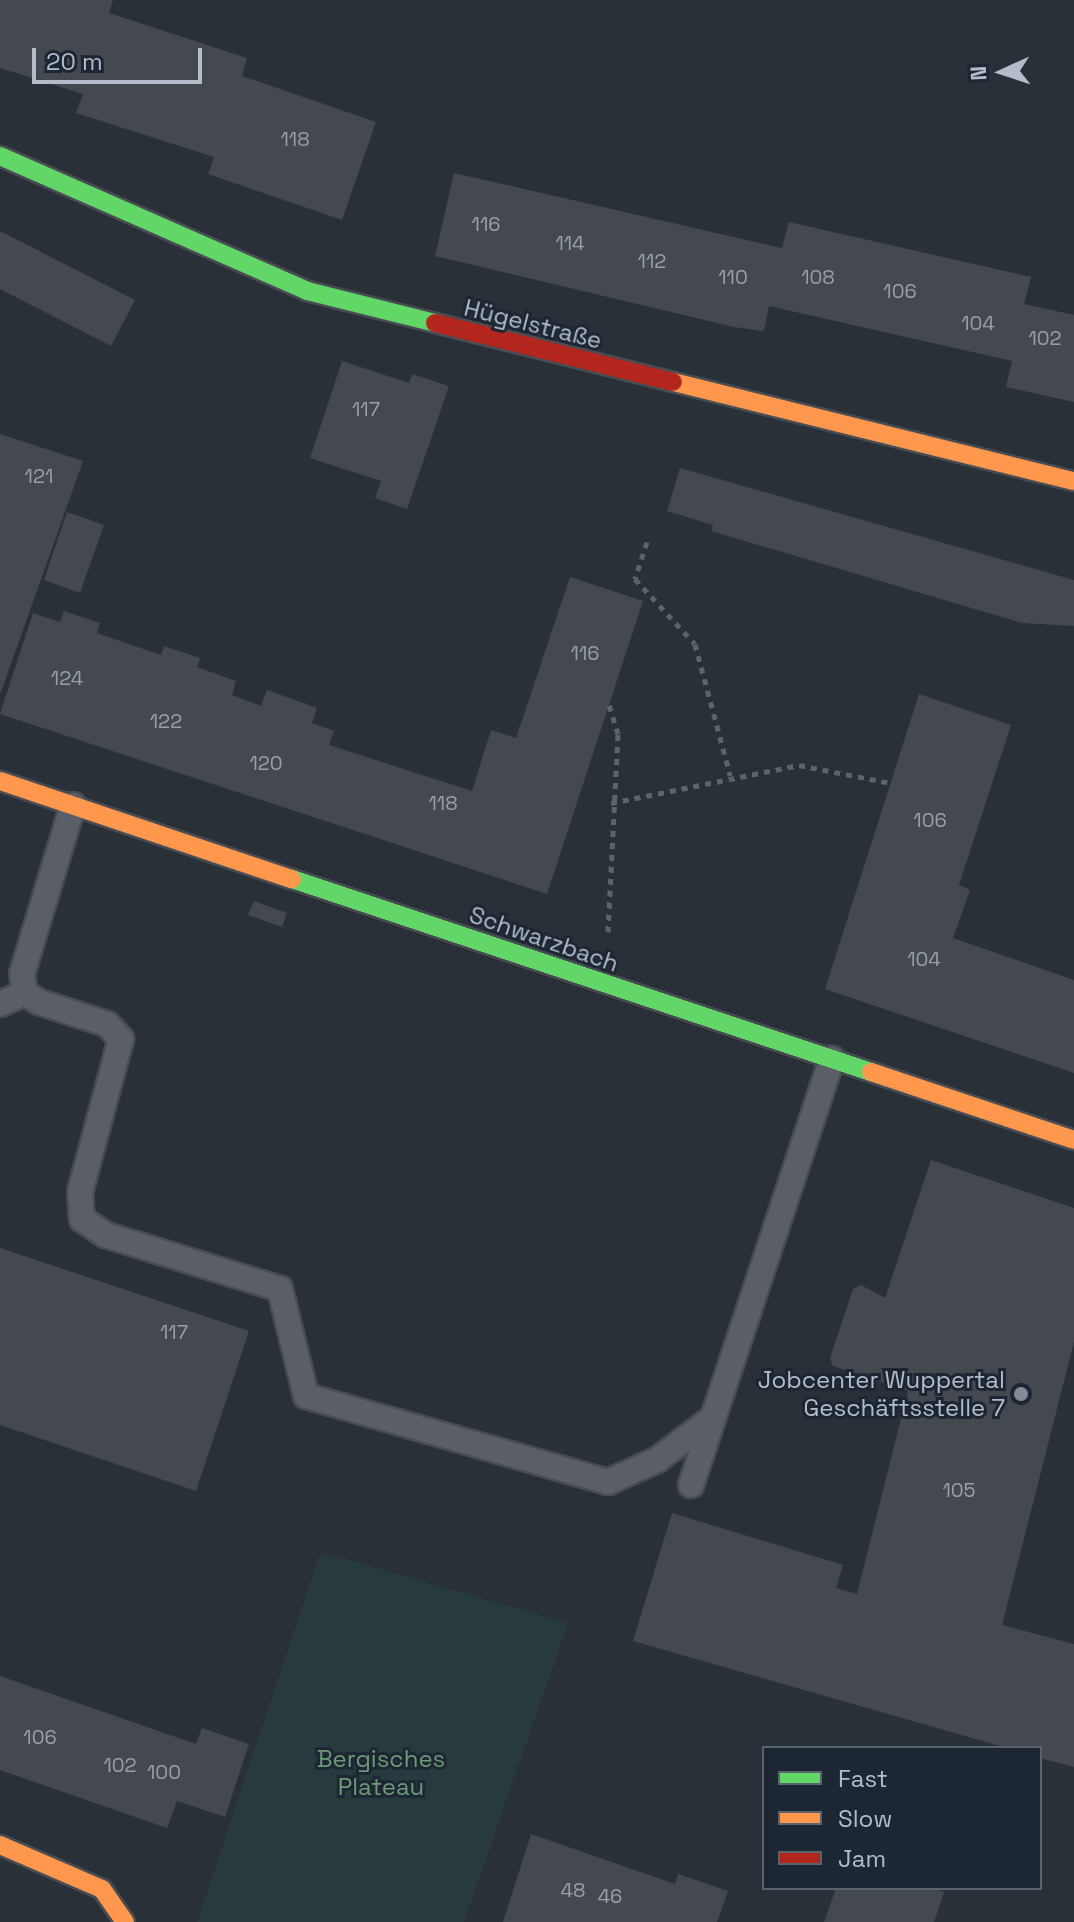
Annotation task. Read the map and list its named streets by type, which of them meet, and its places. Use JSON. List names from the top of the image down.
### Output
{
  "streets": {
    "street": ["Hügelstraße", "Schwarzbach"]
  },
  "parks": ["Bergisches Plateau"],
  "places": ["Jobcenter Wuppertal Geschäftsstelle 7"],
  "house_numbers": [
    "118",
    "116",
    "114",
    "112",
    "110",
    "108",
    "106",
    "104",
    "102",
    "117",
    "121",
    "116",
    "124",
    "122",
    "120",
    "118",
    "106",
    "104",
    "117",
    "105",
    "106",
    "102",
    "100",
    "48",
    "46"
  ],
  "legend": ["Fast", "Slow", "Jam"],
  "scale_bar": "20 m",
  "north": "left"
}
